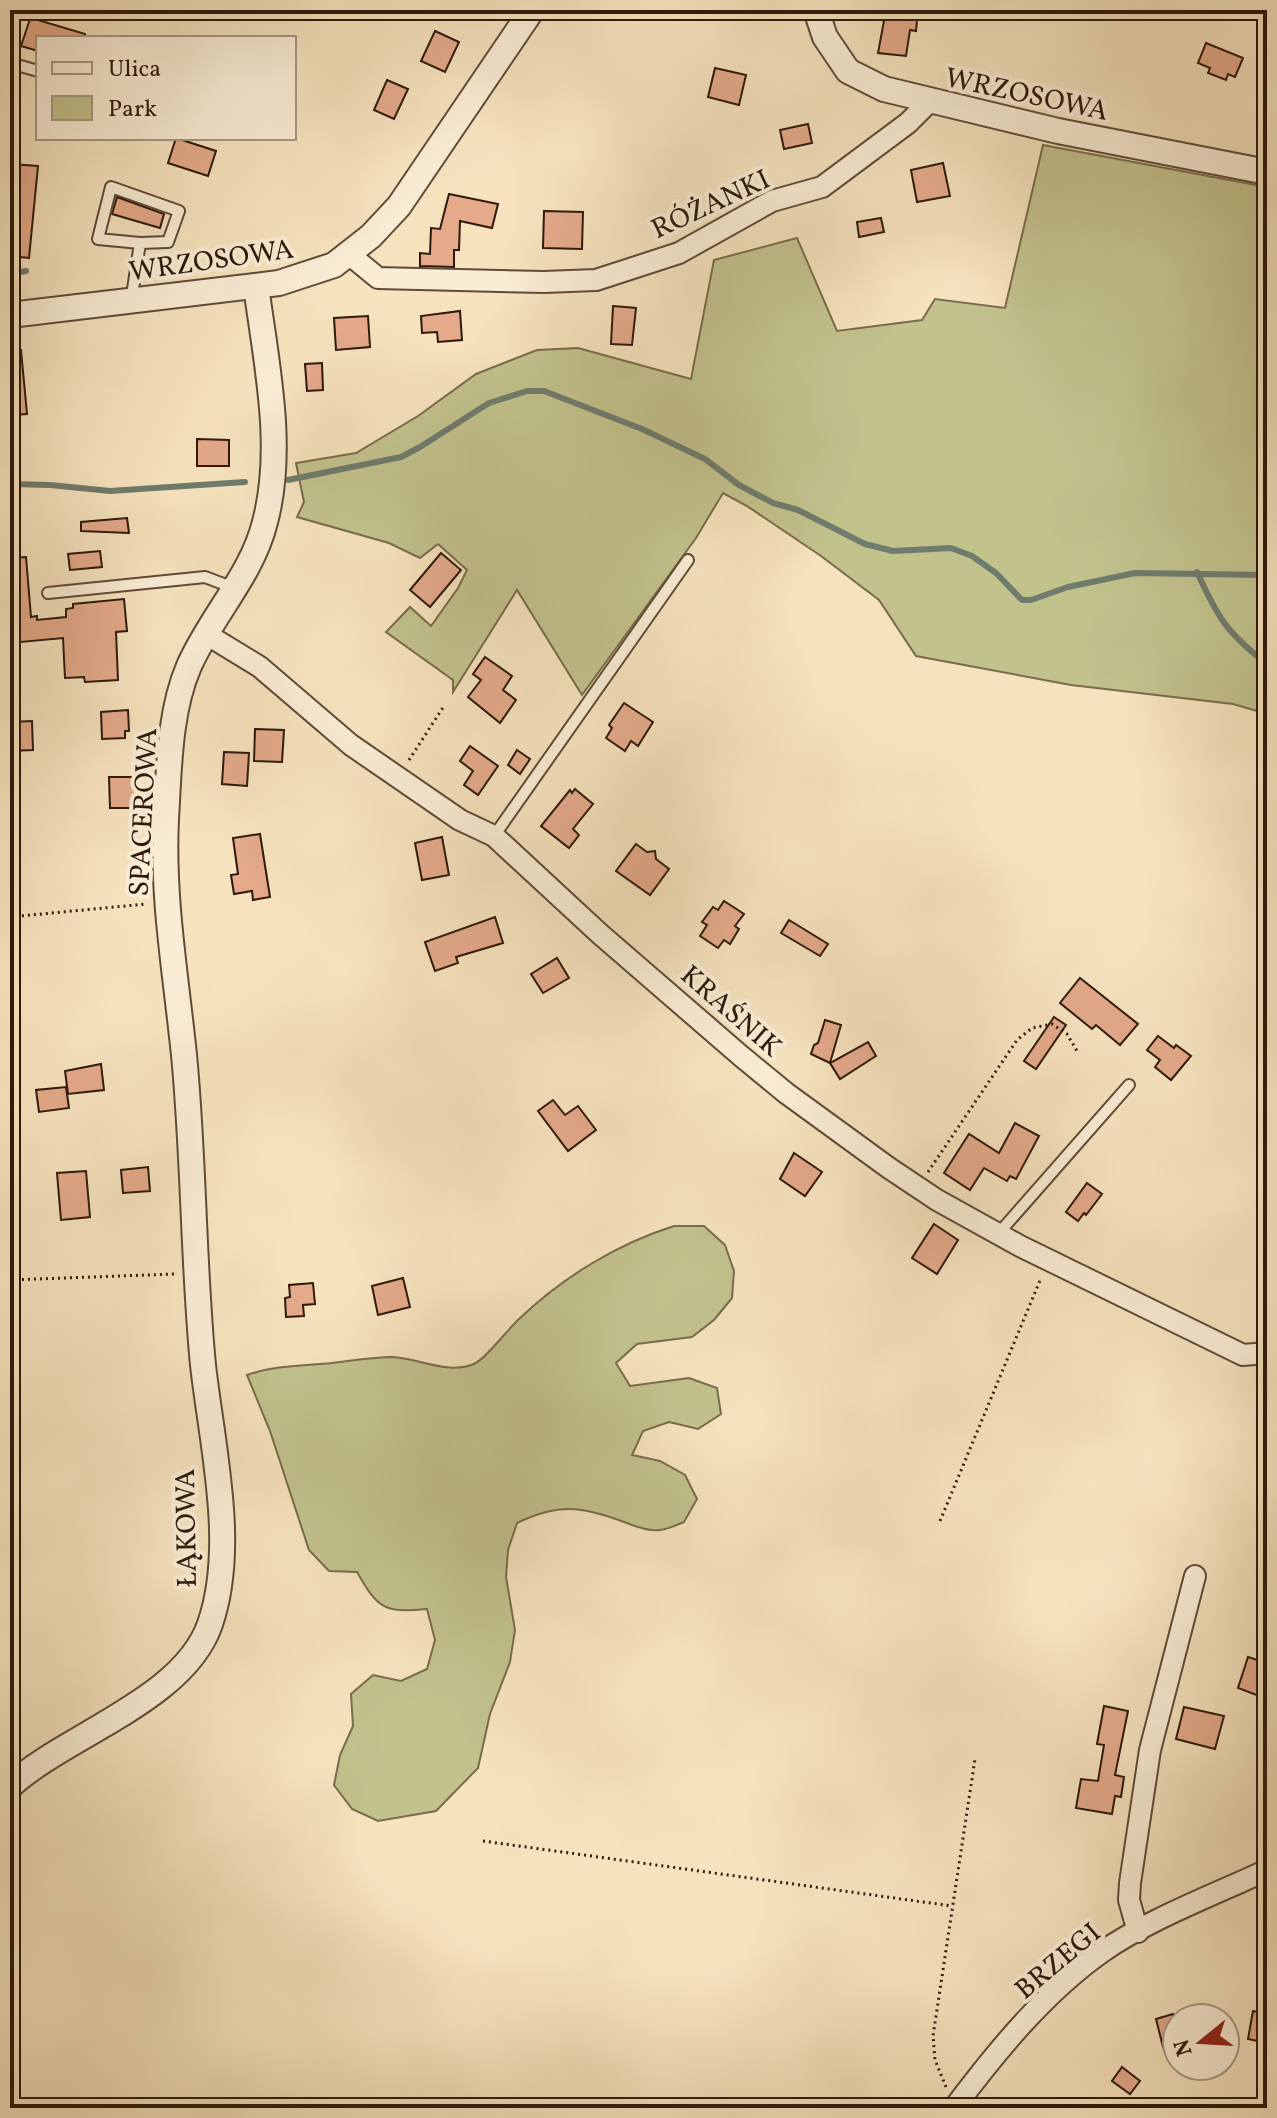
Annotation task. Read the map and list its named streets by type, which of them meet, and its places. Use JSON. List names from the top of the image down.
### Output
{
  "streets": {
    "street": [
      "WRZOSOWA",
      "RÓŻANKI",
      "SPACEROWA",
      "KRAŚNIK",
      "ŁĄKOWA",
      "BRZEGI"
    ]
  },
  "crossings": [
    ["WRZOSOWA", "RÓŻANKI"],
    ["WRZOSOWA", "SPACEROWA"],
    ["SPACEROWA", "KRAŚNIK"],
    ["SPACEROWA", "ŁĄKOWA"]
  ],
  "legend": ["Ulica", "Park"],
  "north": "left"
}
